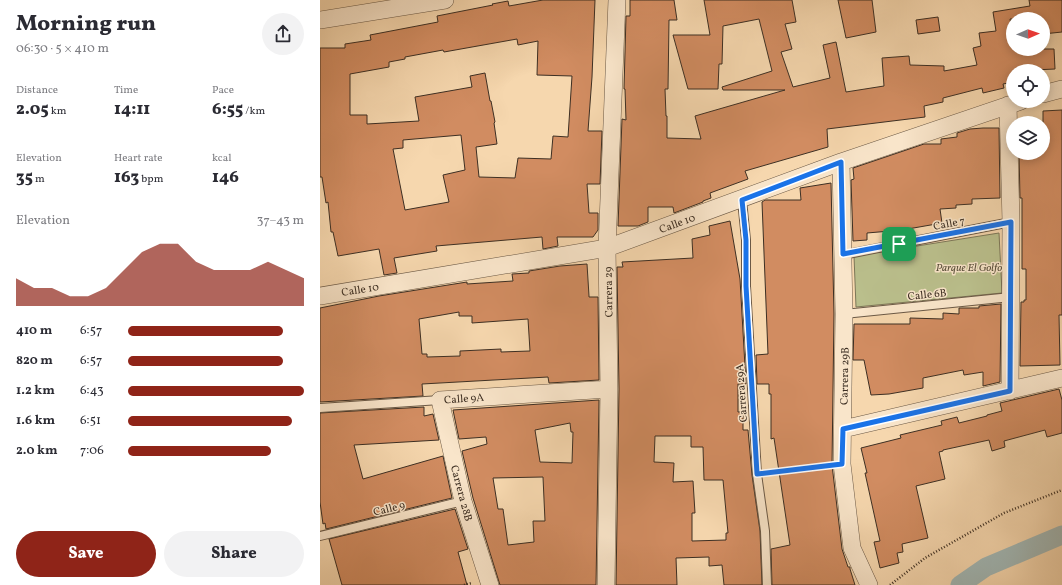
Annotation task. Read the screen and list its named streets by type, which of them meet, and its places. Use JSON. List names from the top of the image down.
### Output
{
  "streets": {
    "street": [
      "Calle 10",
      "Carrera 29",
      "Carrera 29B",
      "Calle 9A",
      "Carrera 28B"
    ],
    "lane": [
      "Calle 7",
      "Calle 6B",
      "Carrera 29A",
      "Calle 9"
    ]
  },
  "crossings": [
    ["Calle 10", "Carrera 29"],
    ["Calle 10", "Carrera 29B"],
    ["Calle 10", "Carrera 29A"],
    ["Calle 7", "Carrera 29B"],
    ["Carrera 29", "Calle 9A"],
    ["Calle 6B", "Carrera 29B"],
    ["Calle 9A", "Carrera 28B"],
    ["Carrera 28B", "Calle 9"]
  ],
  "parks": ["Parque El Golfo"],
  "north": "right",
  "page": {
    "heading": ["Morning run", "06:30 · 5 × 410 m"],
    "stats": [
      ["Distance", "2.05 km"],
      ["Time", "14:11"],
      ["Pace", "6:55 /km"],
      ["Elevation", "35 m"],
      ["Heart rate", "163 bpm"],
      ["kcal", "146"]
    ],
    "chart": ["Elevation", "37–43 m"],
    "list": [
      {
        "name": "410 m",
        "note": "6:57"
      },
      {
        "name": "820 m",
        "note": "6:57"
      },
      {
        "name": "1.2 km",
        "note": "6:43"
      },
      {
        "name": "1.6 km",
        "note": "6:51"
      },
      {
        "name": "2.0 km",
        "note": "7:06"
      }
    ],
    "buttons": ["Save", "Share"]
  }
}
